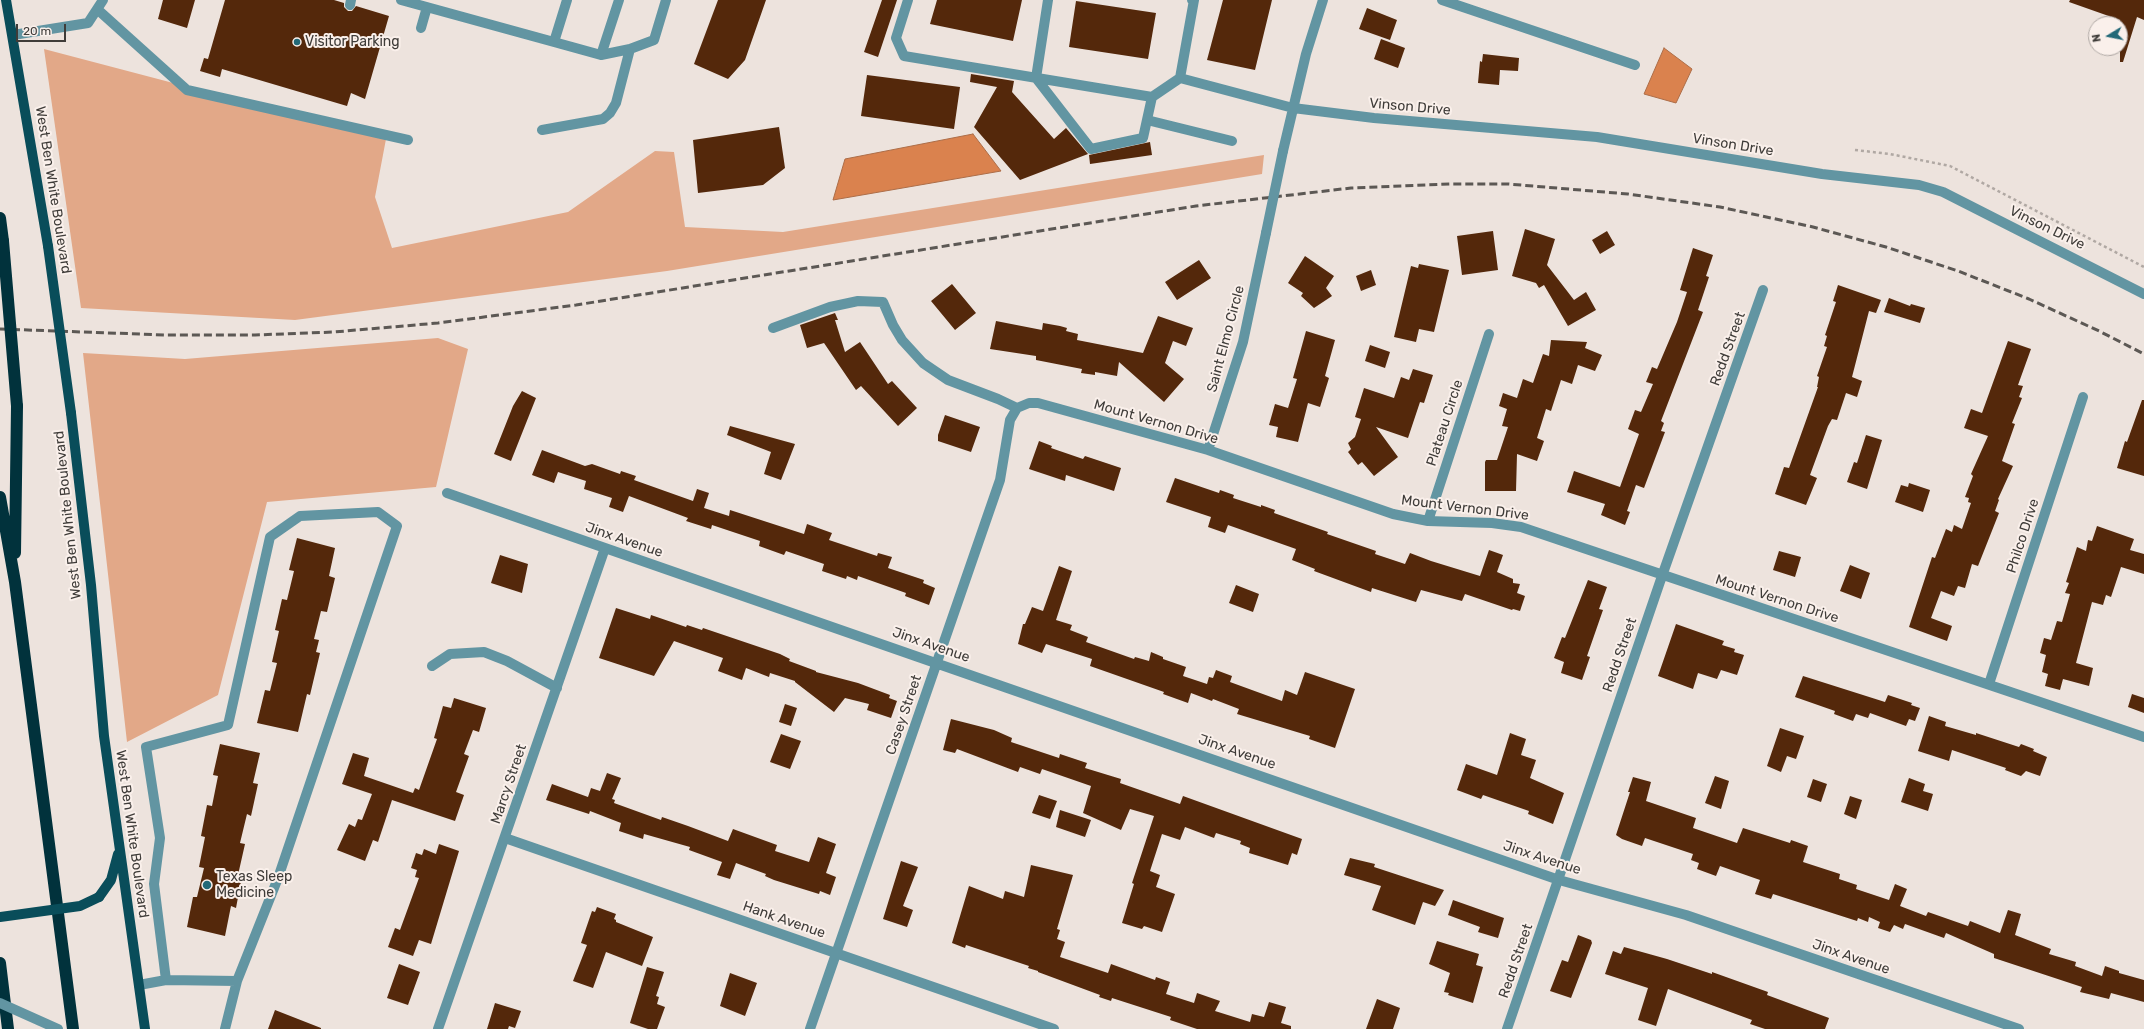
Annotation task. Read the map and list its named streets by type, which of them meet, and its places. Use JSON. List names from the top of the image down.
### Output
{
  "streets": {
    "main road": ["West Ben White Boulevard"],
    "street": [
      "Vinson Drive",
      "Saint Elmo Circle",
      "Redd Street",
      "Mount Vernon Drive",
      "Plateau Circle",
      "Philco Drive",
      "Jinx Avenue",
      "Casey Street",
      "Marcy Street",
      "Hank Avenue"
    ]
  },
  "crossings": [
    ["Vinson Drive", "Saint Elmo Circle"],
    ["Saint Elmo Circle", "Mount Vernon Drive"],
    ["Redd Street", "Mount Vernon Drive"],
    ["Redd Street", "Jinx Avenue"],
    ["Mount Vernon Drive", "Plateau Circle"],
    ["Mount Vernon Drive", "Philco Drive"],
    ["Mount Vernon Drive", "Casey Street"],
    ["Jinx Avenue", "Casey Street"],
    ["Jinx Avenue", "Marcy Street"],
    ["Casey Street", "Hank Avenue"],
    ["Marcy Street", "Hank Avenue"]
  ],
  "places": ["Visitor Parking", "Texas Sleep Medicine"],
  "scale_bar": "20 m",
  "north": "left"
}
